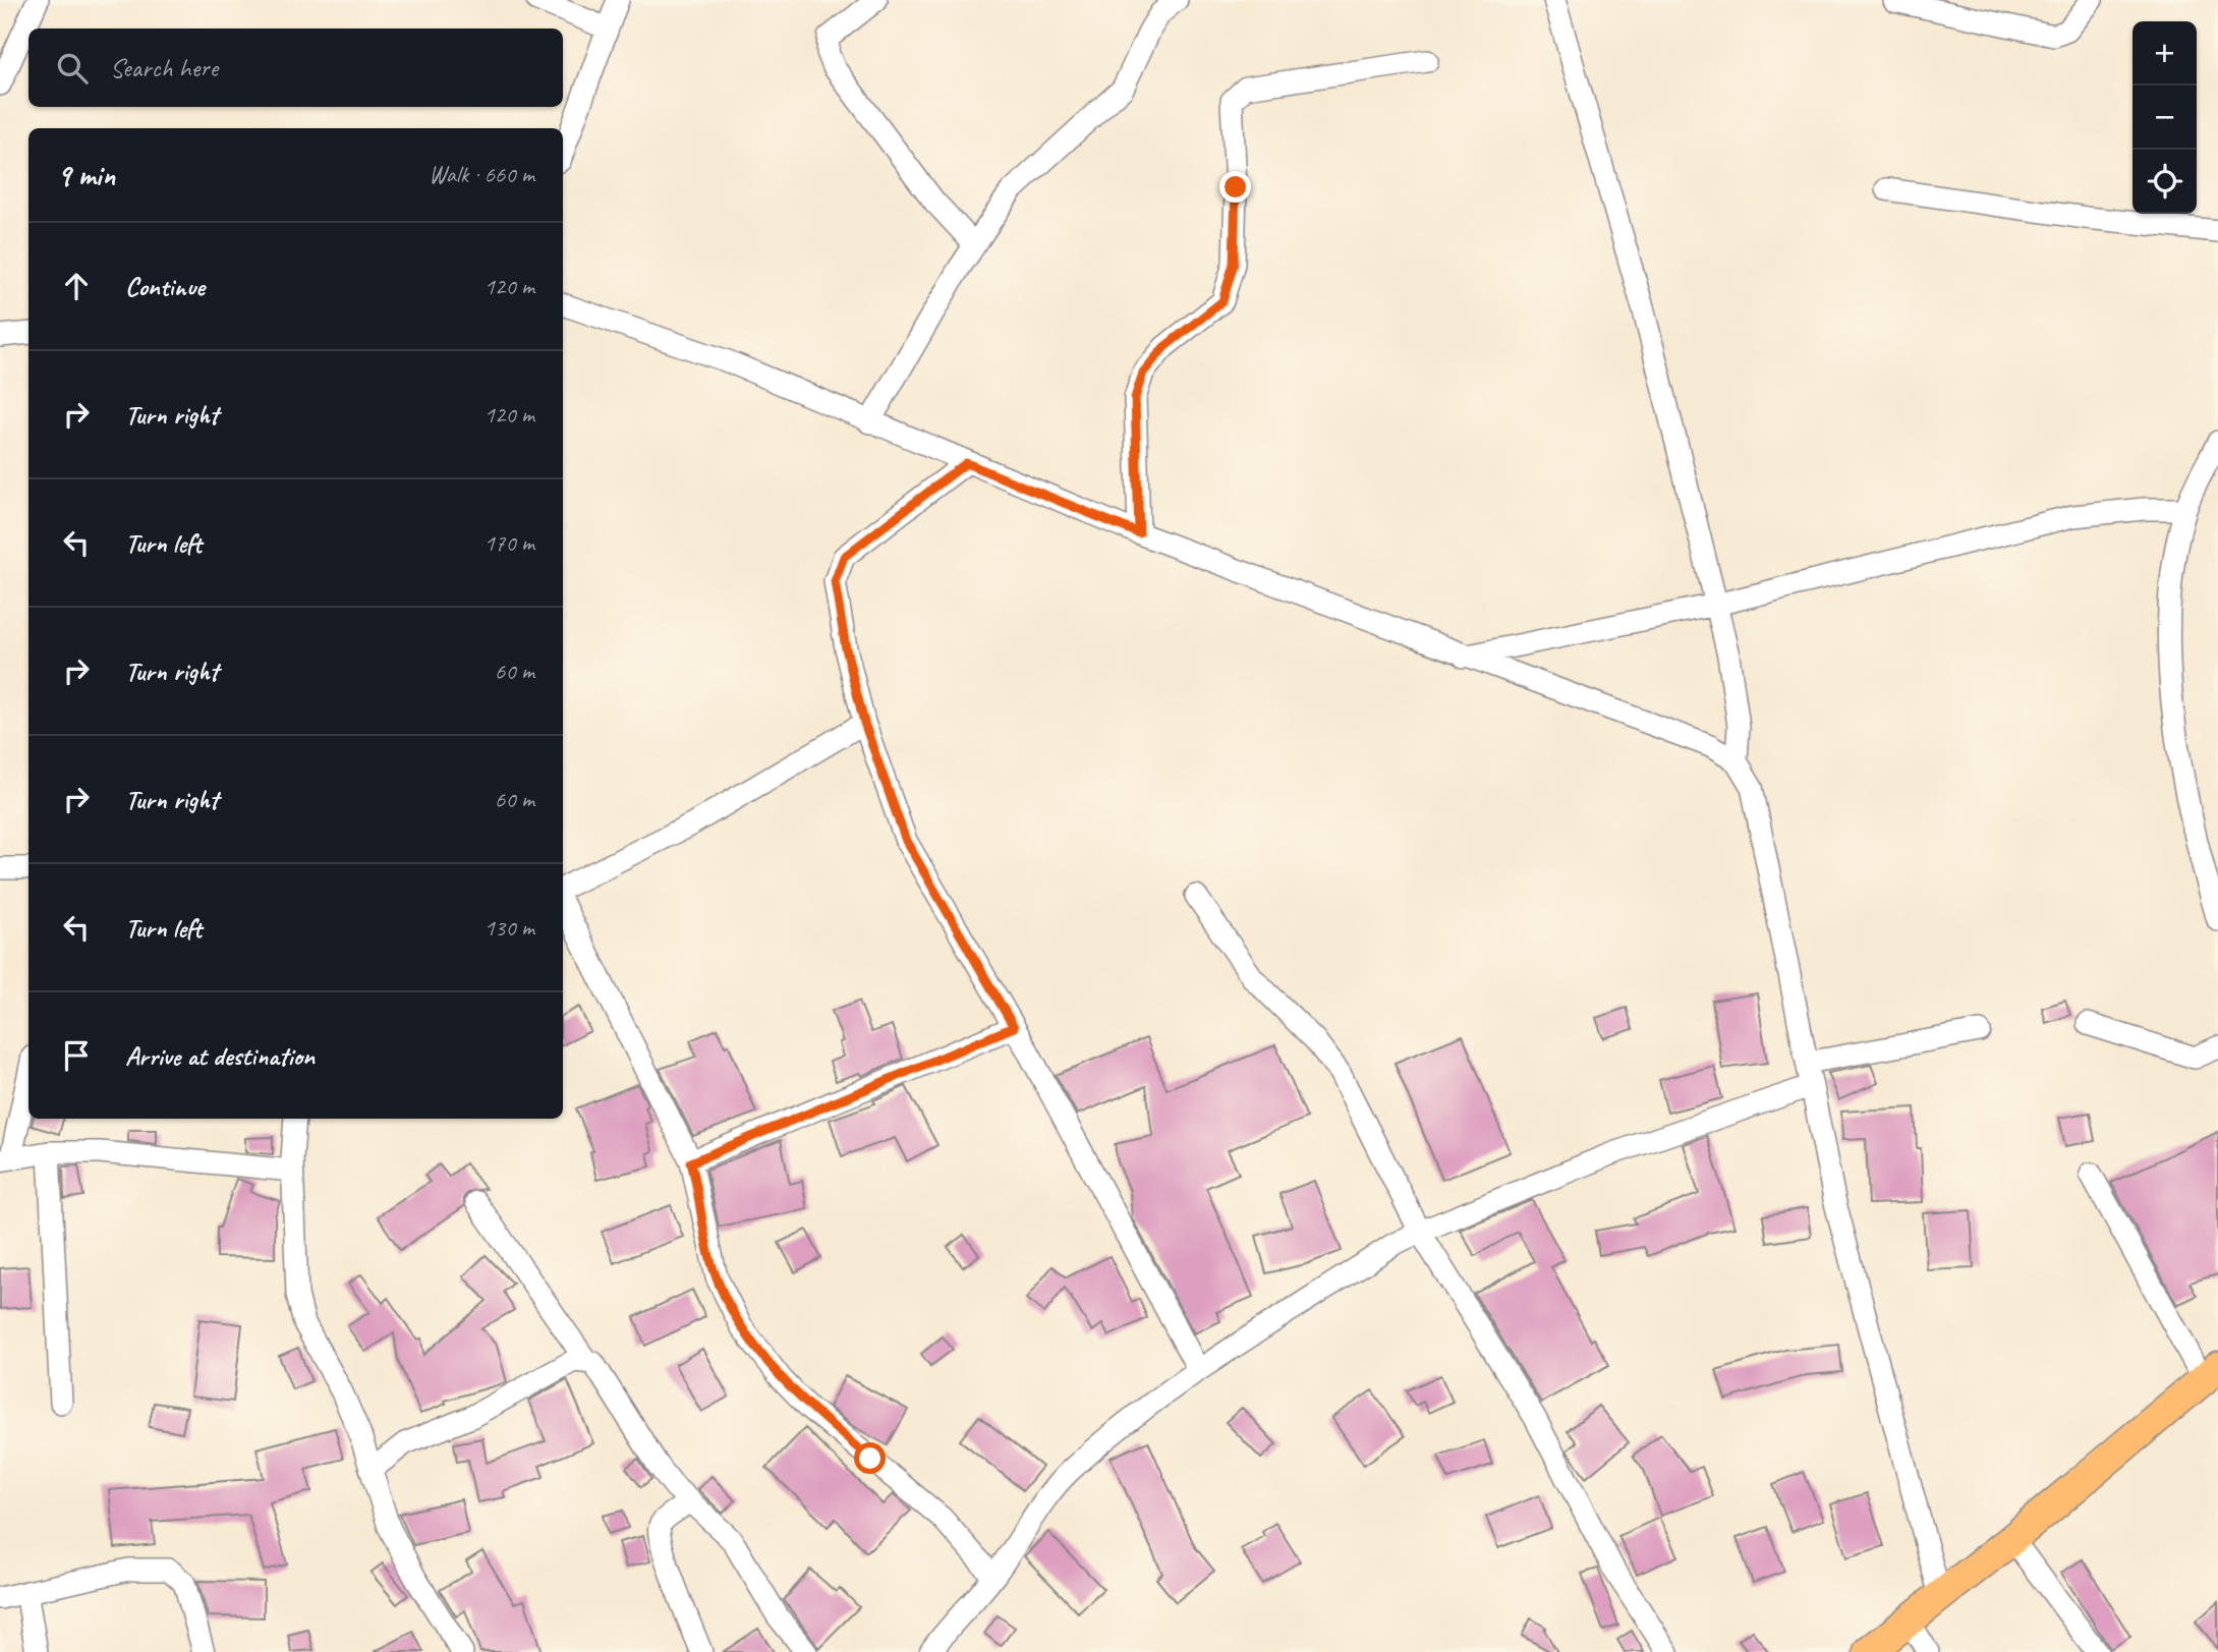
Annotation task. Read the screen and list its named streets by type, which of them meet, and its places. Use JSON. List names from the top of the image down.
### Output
{
  "page": {
    "map_buttons": ["+", "−"],
    "search": "Search here",
    "heading": ["9 min", "Walk · 660 m"],
    "list": [
      ["Continue", "120 m"],
      ["Turn right", "120 m"],
      ["Turn left", "170 m"],
      ["Turn right", "60 m"],
      ["Turn right", "60 m"],
      ["Turn left", "130 m"],
      "Arrive at destination"
    ]
  }
}
